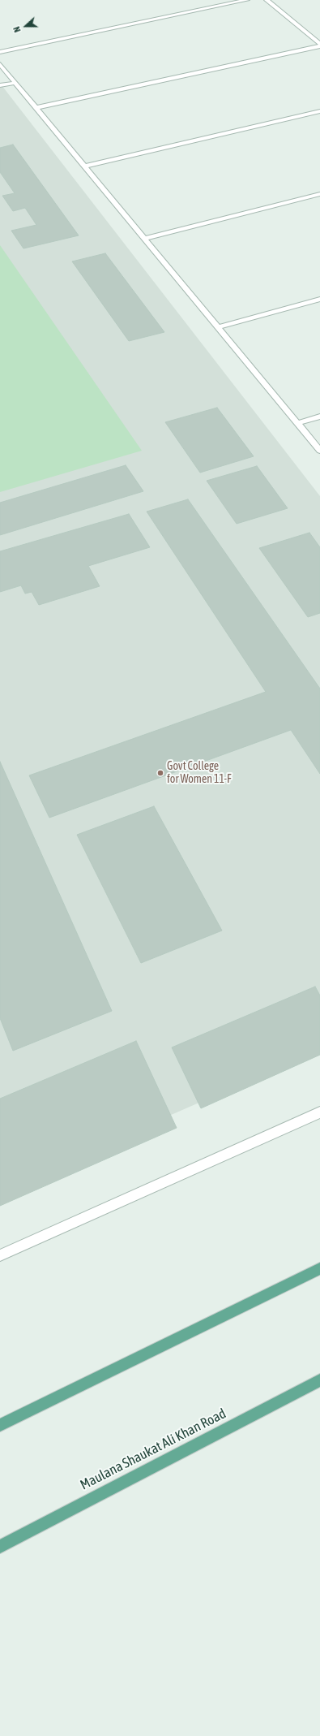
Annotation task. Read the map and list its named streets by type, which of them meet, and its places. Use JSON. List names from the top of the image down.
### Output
{
  "streets": {
    "main road": ["Maulana Shaukat Ali Khan Road"]
  },
  "places": ["Govt College for Women 11-F"],
  "north": "left"
}
